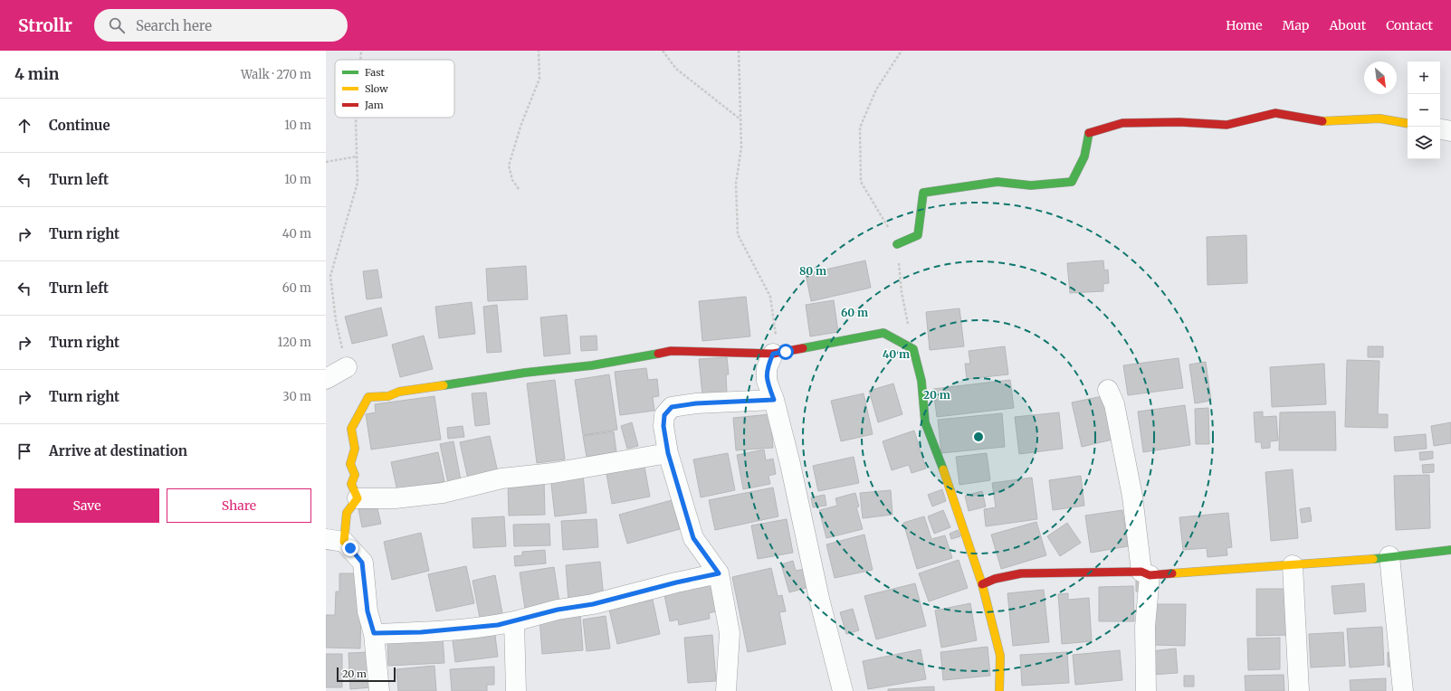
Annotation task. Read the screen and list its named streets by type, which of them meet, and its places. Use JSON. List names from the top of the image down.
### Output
{
  "legend": ["Fast", "Slow", "Jam"],
  "scale_bar": "20 m",
  "north": "bottom right",
  "page": {
    "header": "Strollr",
    "search": "Search here",
    "nav": [
      "Home",
      "Map",
      "About",
      "Contact"
    ],
    "heading": ["4 min", "Walk · 270 m"],
    "map_buttons": ["+", "−"],
    "list": [
      ["Continue", "10 m"],
      ["Turn left", "10 m"],
      ["Turn right", "40 m"],
      ["Turn left", "60 m"],
      ["Turn right", "120 m"],
      ["Turn right", "30 m"],
      "Arrive at destination"
    ],
    "buttons": ["Save", "Share"],
    "scale": "20 m"
  },
  "rings": [
    "80 m",
    "60 m",
    "40 m",
    "20 m"
  ]
}
